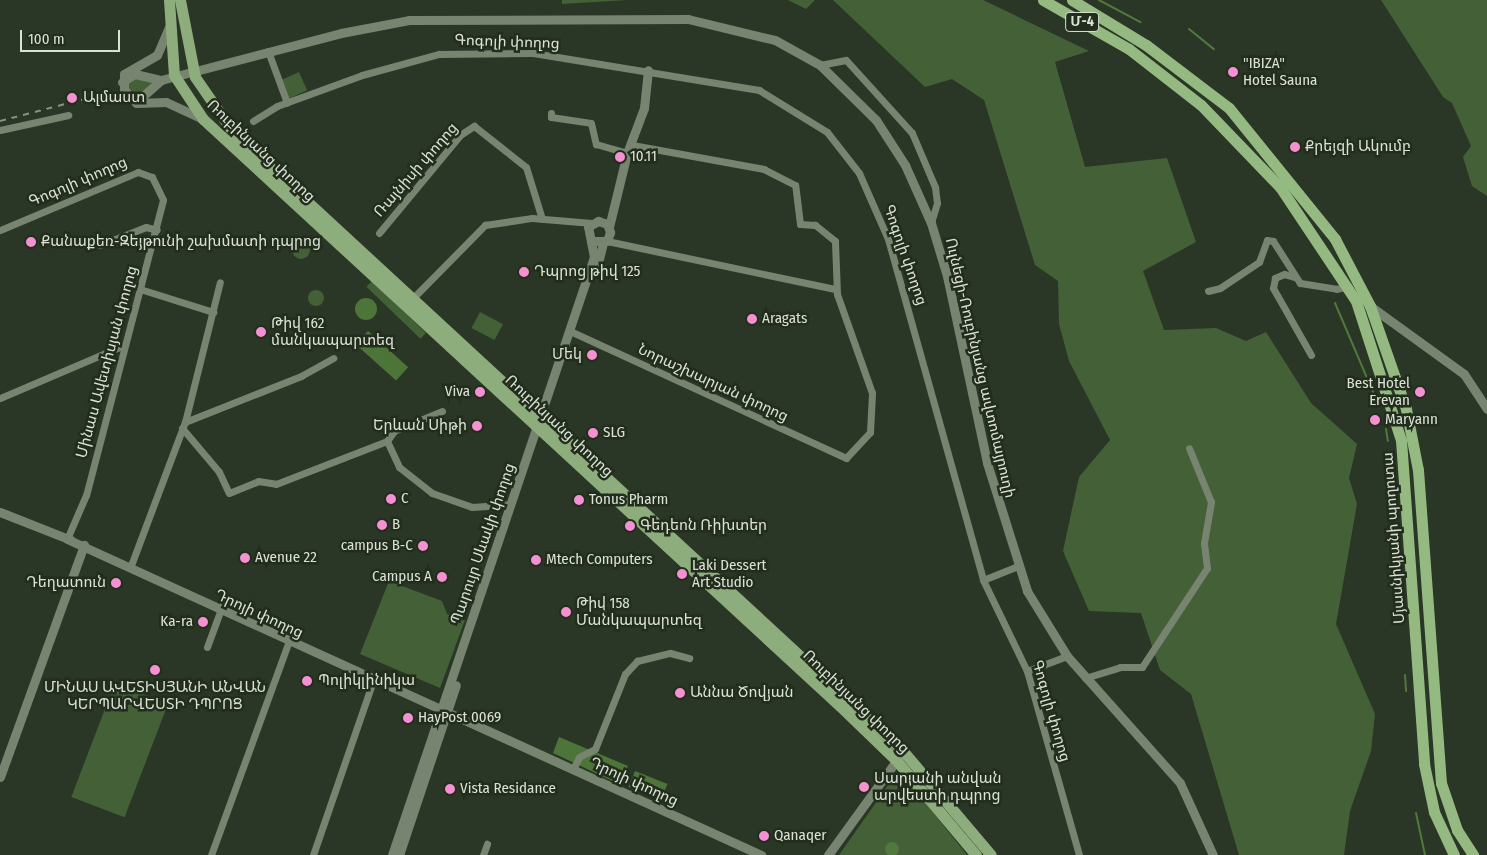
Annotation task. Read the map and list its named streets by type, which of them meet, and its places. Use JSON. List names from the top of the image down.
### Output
{
  "streets": {
    "highway": ["Մ-4", "Մյասնիկյանի պողոտա"],
    "main road": ["Ռուբինյանց փողոց"],
    "street": [
      "Գոգոլի փողոց",
      "Ռայնիսի փողոց",
      "Մինաս Ավետիսյան փողոց",
      "Ուլնեցի-Ռուբինյանց ավտոմայրուղի",
      "Նորաշխարյան փողոց",
      "Պարույր Սևակի փողոց",
      "Դրոյի փողոց"
    ]
  },
  "crossings": [
    ["Գոգոլի փողոց", "Մինաս Ավետիսյան փողոց"],
    ["Ռուբինյանց փողոց", "Պարույր Սևակի փողոց"],
    ["Մինաս Ավետիսյան փողոց", "Դրոյի փողոց"],
    ["Նորաշխարյան փողոց", "Պարույր Սևակի փողոց"],
    ["Պարույր Սևակի փողոց", "Դրոյի փողոց"]
  ],
  "places": [
    "\"IBIZA\" Hotel Sauna",
    "Ալմաստ",
    "Քրեյզի Ակումբ",
    "10.11",
    "Քանաքեռ-Զեյթունի շախմատի դպրոց",
    "Դպրոց թիվ 125",
    "Aragats",
    "Թիվ 162 մանկապարտեզ",
    "Մեկ",
    "Viva",
    "Best Hotel Erevan",
    "Maryann",
    "Երևան Սիթի",
    "SLG",
    "C",
    "Tonus Pharm",
    "B",
    "Գեդեոն Ռիխտեր",
    "campus B-C",
    "Avenue 22",
    "Mtech Computers",
    "Laki Dessert Art Studio",
    "Campus A",
    "Դեղատուն",
    "Թիվ 158 Մանկապարտեզ",
    "Ka-ra",
    "ՄԻՆԱՍ ԱՎԵՏԻՍՅԱՆԻ ԱՆՎԱՆ ԿԵՐՊԱՐՎԵՍՏԻ ԴՊՐՈՑ",
    "Պոլիկլինիկա",
    "Աննա Ծովյան",
    "HayPost 0069",
    "Սարյանի անվան արվեստի դպրոց",
    "Vista Residance",
    "Qanaqer"
  ],
  "scale_bar": "100 m"
}
